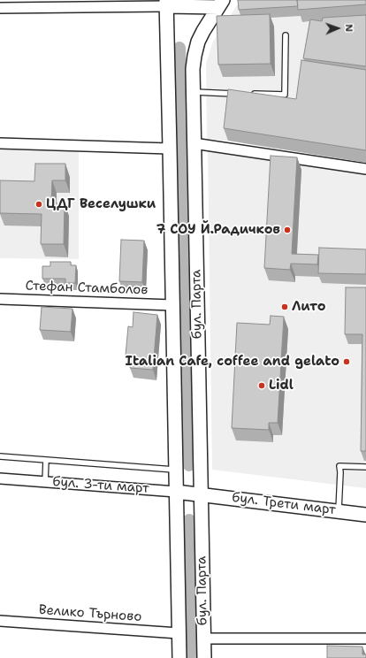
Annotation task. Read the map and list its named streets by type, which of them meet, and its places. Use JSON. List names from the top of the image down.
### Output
{
  "streets": {
    "main road": ["бул. Парта", "бул. 3-ти март", "бул. Трети март"],
    "street": ["Стефан Стамболов", "Велико Търново"]
  },
  "crossings": [
    ["Стефан Стамболов", "бул. Парта"],
    ["бул. Парта", "бул. 3-ти март"],
    ["бул. Парта", "бул. Трети март"],
    ["бул. Парта", "Велико Търново"],
    ["бул. 3-ти март", "бул. Трети март"]
  ],
  "places": [
    "ЦДГ Веселушки",
    "7 СОУ Й.Радичков",
    "Лито",
    "Italian Cafe, coffee and gelato",
    "Lidl"
  ],
  "north": "right"
}
